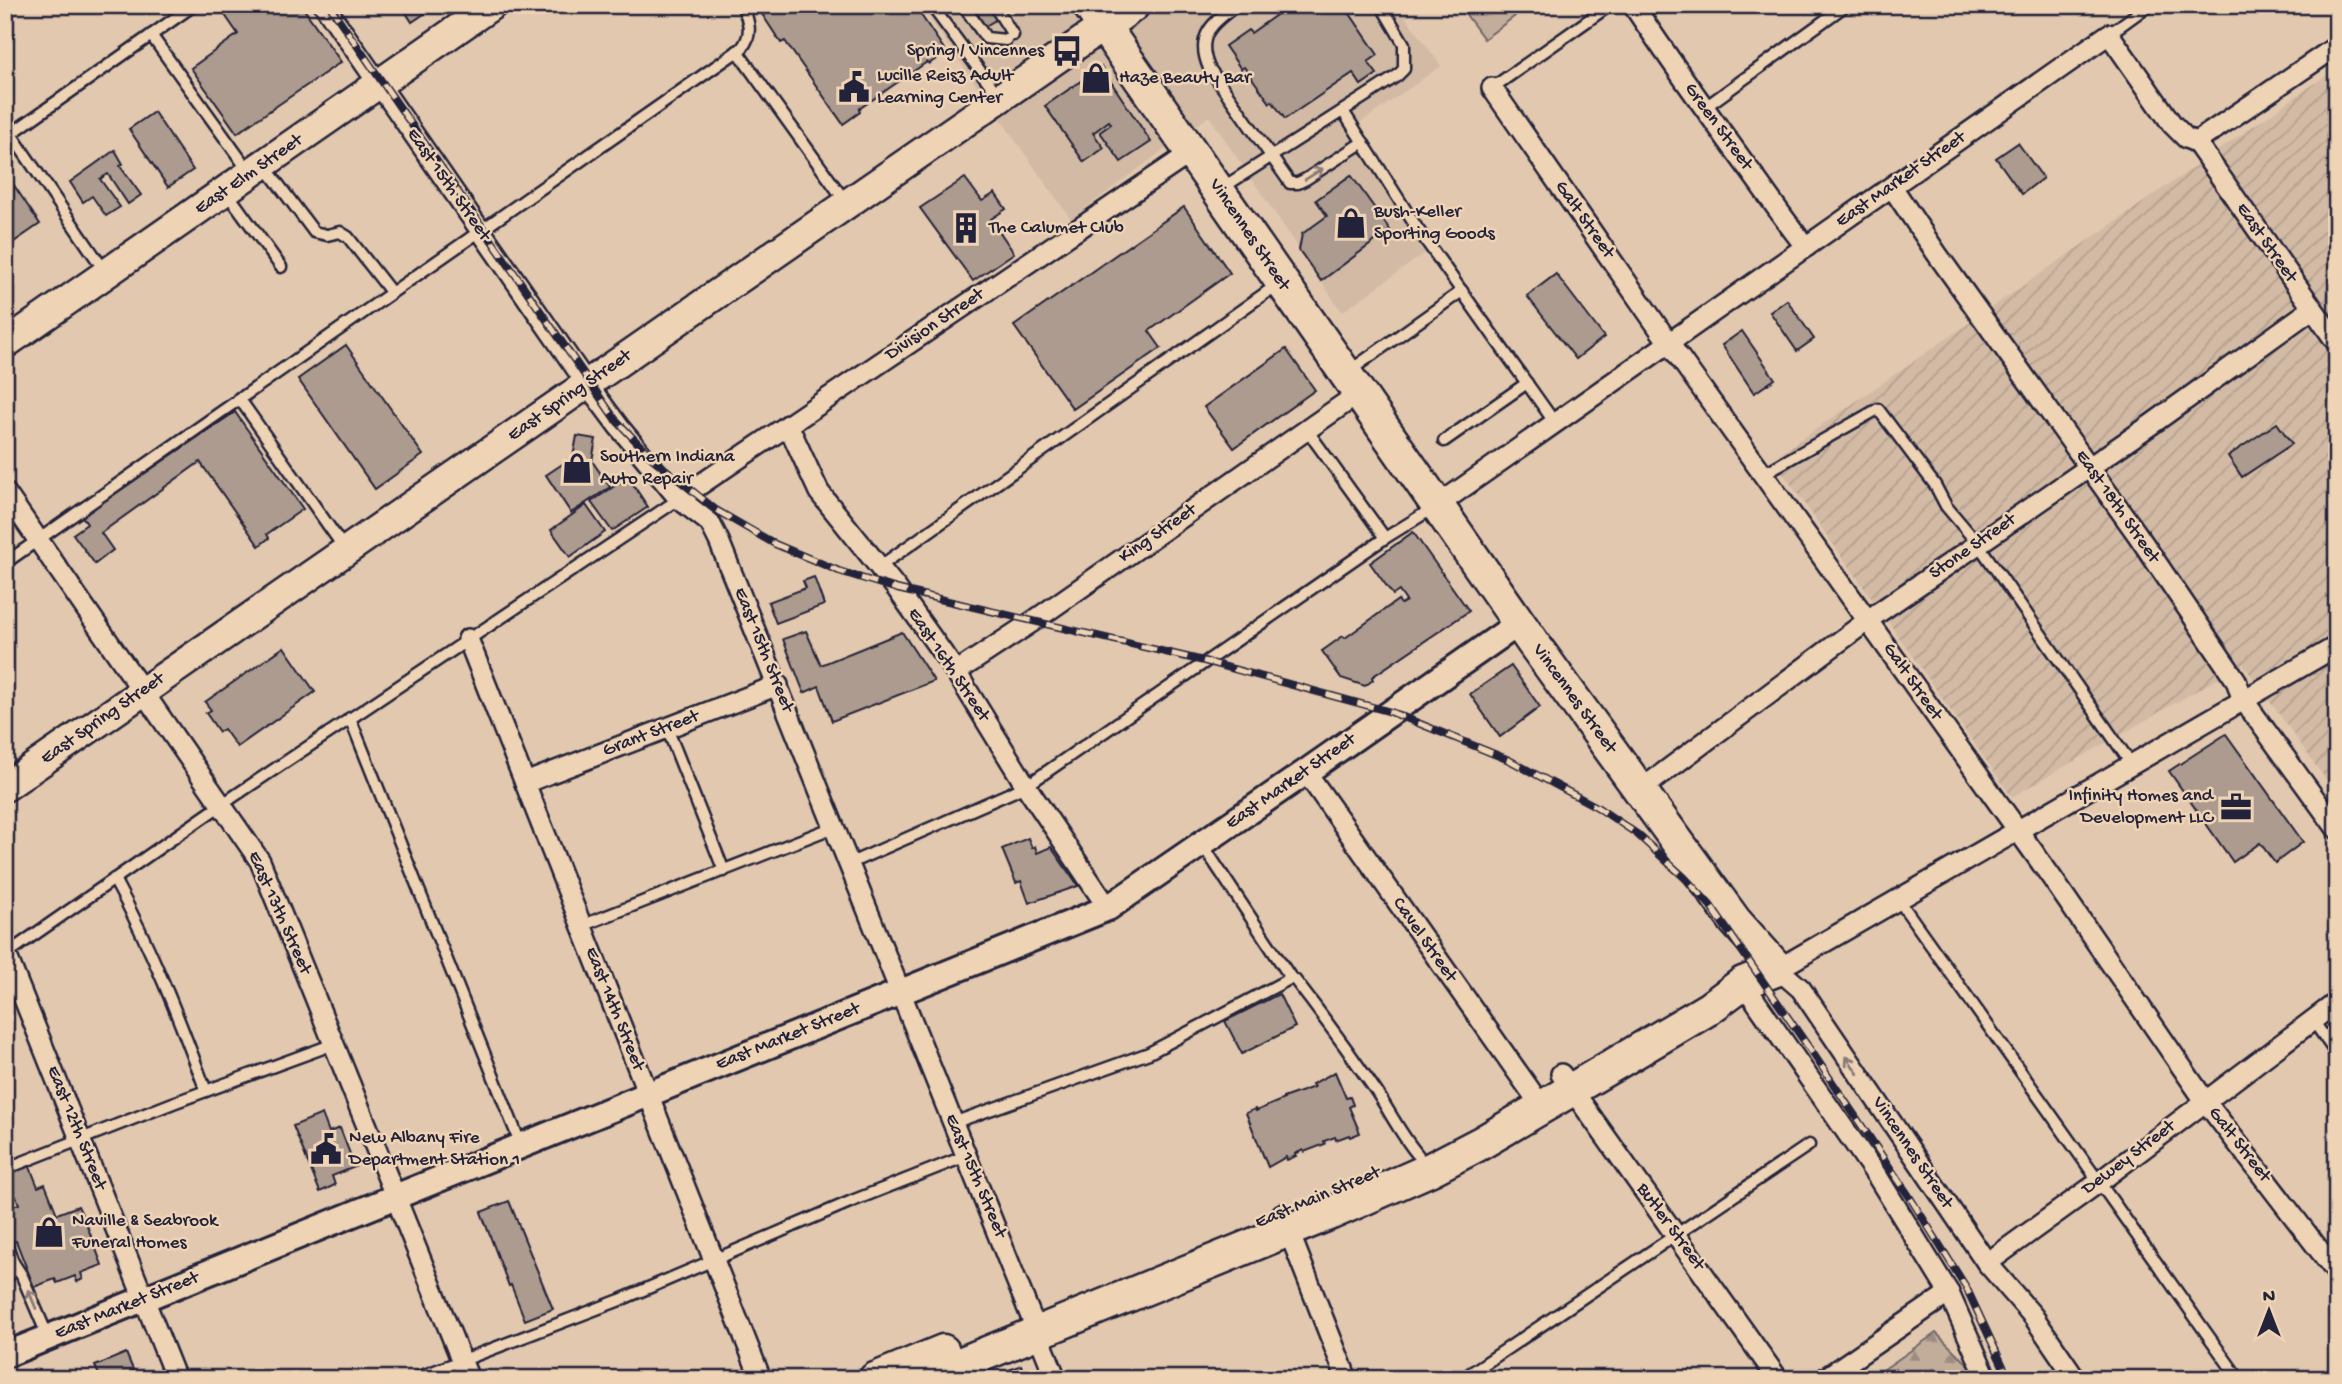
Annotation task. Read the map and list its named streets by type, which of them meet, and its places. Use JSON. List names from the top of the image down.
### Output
{
  "streets": {
    "main road": [
      "East Elm Street",
      "Vincennes Street",
      "East Spring Street",
      "East Main Street"
    ],
    "street": [
      "Green Street",
      "East Market Street",
      "East 15th Street",
      "Galt Street",
      "East Street",
      "Division Street",
      "East 18th Street",
      "King Street",
      "Stone Street",
      "East 16th Street",
      "Grant Street",
      "East 13th Street",
      "Cavel Street",
      "East 14th Street",
      "East 12th Street",
      "Dewey Street",
      "Butler Street"
    ]
  },
  "crossings": [
    ["Green Street", "East Market Street"],
    ["East Elm Street", "East 15th Street"],
    ["East Market Street", "East 15th Street"],
    ["East Market Street", "Galt Street"],
    ["East Market Street", "Vincennes Street"],
    ["East Market Street", "East 18th Street"],
    ["East Market Street", "East 16th Street"],
    ["East Market Street", "East 13th Street"],
    ["East Market Street", "Cavel Street"],
    ["East Market Street", "East 14th Street"],
    ["East Market Street", "East 12th Street"],
    ["East 15th Street", "Division Street"],
    ["East 15th Street", "East Spring Street"],
    ["East 15th Street", "Grant Street"],
    ["East 15th Street", "East Main Street"],
    ["Galt Street", "Stone Street"],
    ["Galt Street", "Dewey Street"],
    ["Vincennes Street", "Division Street"],
    ["Vincennes Street", "East Spring Street"],
    ["Vincennes Street", "King Street"],
    ["Vincennes Street", "Stone Street"],
    ["Vincennes Street", "Dewey Street"],
    ["Vincennes Street", "East Main Street"],
    ["East Street", "Stone Street"],
    ["Division Street", "East 16th Street"],
    ["East Spring Street", "East 13th Street"],
    ["East 18th Street", "Stone Street"],
    ["King Street", "East 16th Street"],
    ["Grant Street", "East 14th Street"],
    ["Cavel Street", "East Main Street"],
    ["East Main Street", "Butler Street"]
  ],
  "places": {
    "bus stop": ["Spring / Vincennes"],
    "shop": [
      "Haze Beauty Bar",
      "Bush-Keller Sporting Goods",
      "Southern Indiana Auto Repair",
      "Naville & Seabrook Funeral Homes"
    ],
    "public building": ["Lucille Reisz Adult Learning Center", "New Albany Fire Department Station 1"],
    "building": ["The Calumet Club"],
    "office": ["Infinity Homes and Development LLC"]
  },
  "north": "top"
}
